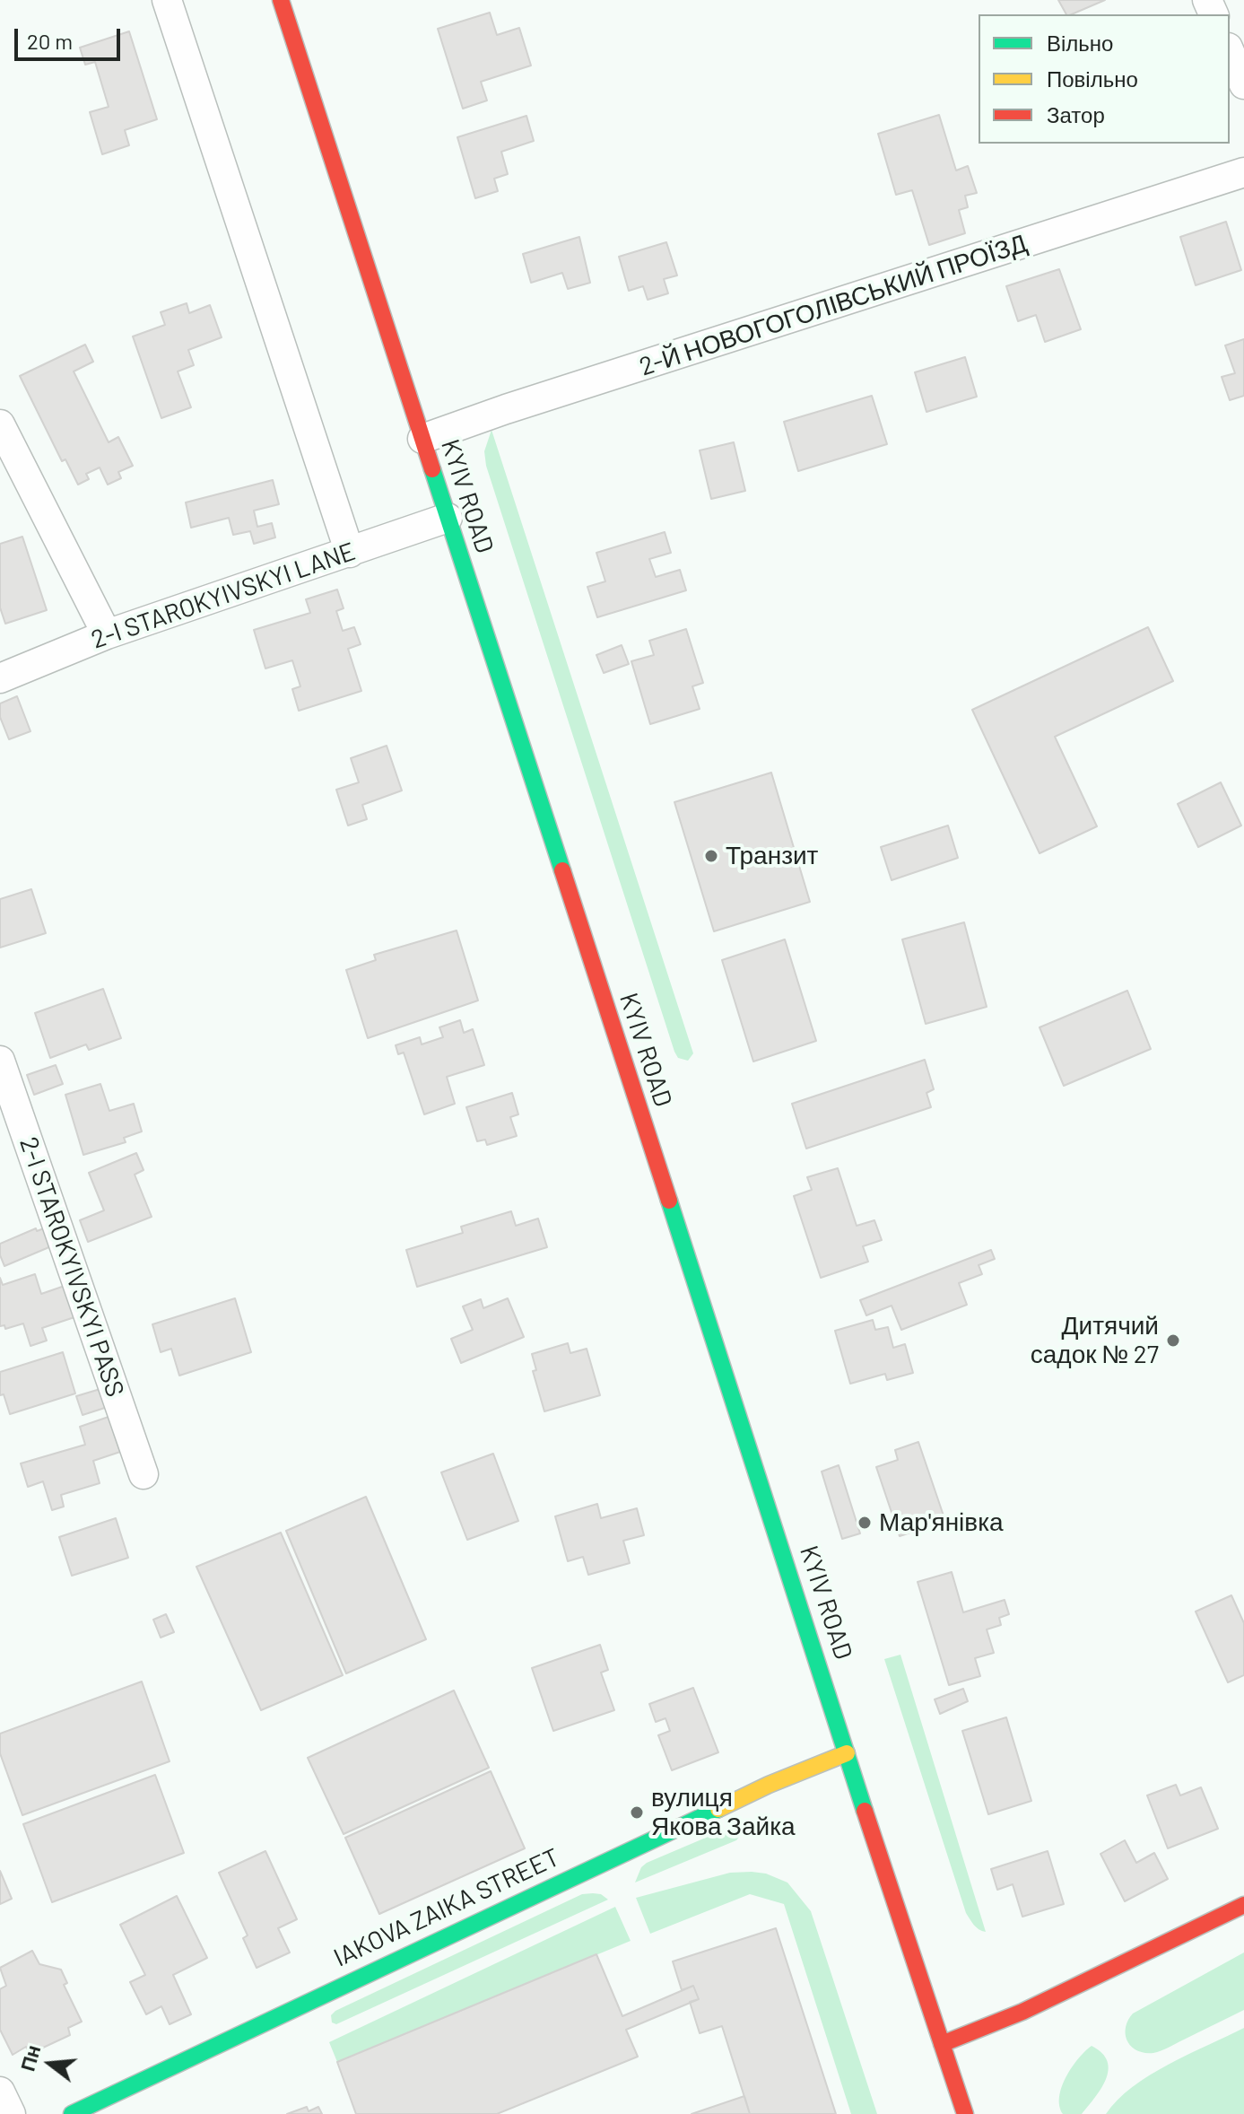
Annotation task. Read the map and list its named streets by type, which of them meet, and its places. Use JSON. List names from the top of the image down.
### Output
{
  "streets": {
    "main road": ["KYIV ROAD", "IAKOVA ZAIKA STREET"],
    "street": ["2-Й НОВОГОГОЛІВСЬКИЙ ПРОЇЗД", "2-I STAROKYIVSKYI LANE", "2-I STAROKYIVSKYI PASS"]
  },
  "crossings": [
    ["2-Й НОВОГОГОЛІВСЬКИЙ ПРОЇЗД", "KYIV ROAD"],
    ["KYIV ROAD", "2-I STAROKYIVSKYI LANE"],
    ["KYIV ROAD", "IAKOVA ZAIKA STREET"]
  ],
  "places": [
    "Транзит",
    "Дитячий садок № 27",
    "Мар'янівка",
    "вулиця Якова Зайка"
  ],
  "legend": ["Вільно", "Повільно", "Затор"],
  "scale_bar": "20 m",
  "north": "left"
}
